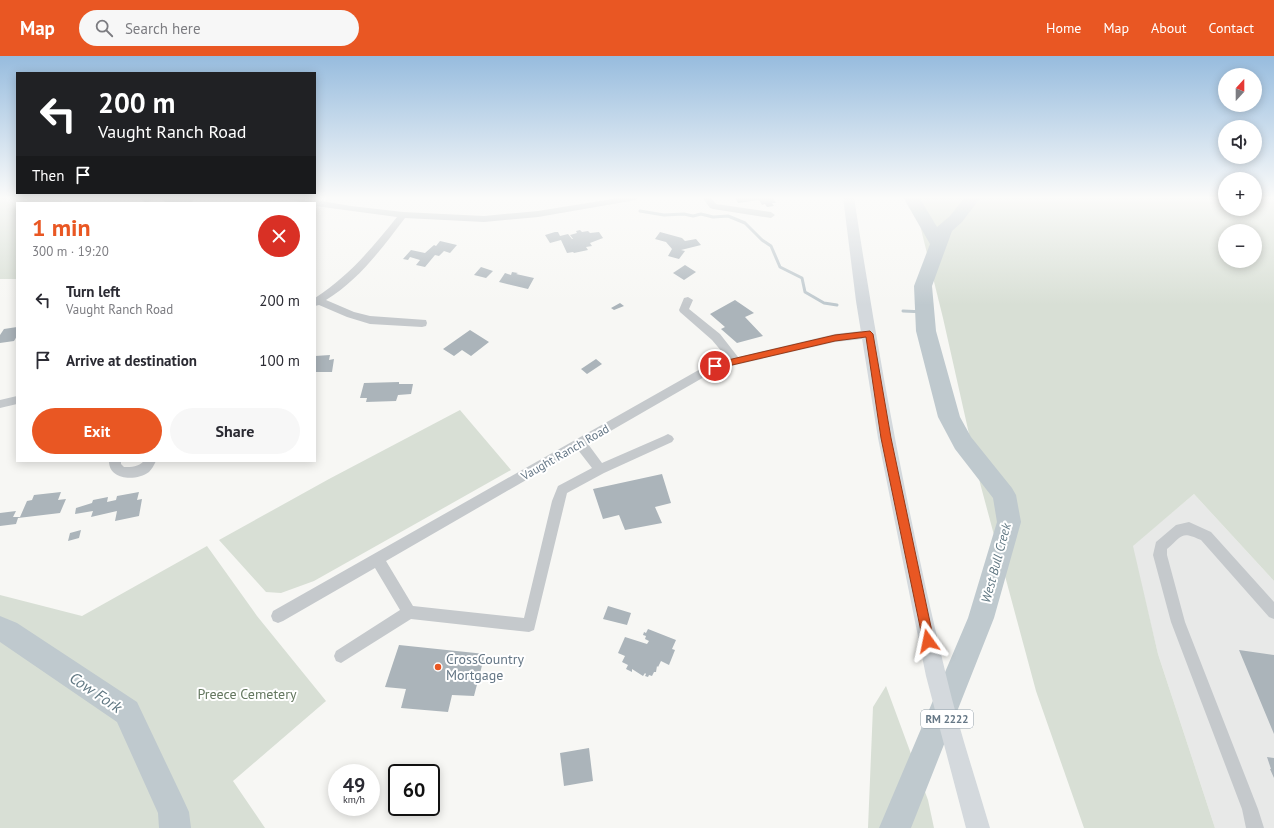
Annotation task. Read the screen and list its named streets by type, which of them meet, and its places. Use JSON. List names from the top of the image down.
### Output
{
  "streets": {
    "main road": ["RM 2222"],
    "street": ["Vaught Ranch Road"]
  },
  "crossings": [
    ["Vaught Ranch Road", "RM 2222"]
  ],
  "water": ["West Bull Creek", "Cow Fork"],
  "parks": ["Preece Cemetery"],
  "places": ["CrossCountry Mortgage"],
  "north": "top",
  "page": {
    "header": "Map",
    "search": "Search here",
    "nav": [
      "Home",
      "Map",
      "About",
      "Contact"
    ],
    "map_buttons": ["+", "−"],
    "turn": ["200 m", "Vaught Ranch Road"],
    "then": "Then",
    "heading": ["1 min", "300 m · 19:20"],
    "list": [
      {
        "name": "Turn left",
        "note": "Vaught Ranch Road",
        "value": "200 m"
      },
      {
        "name": "Arrive at destination",
        "value": "100 m"
      }
    ],
    "buttons": ["Exit", "Share"],
    "speed": "49 km/h",
    "limit": "60"
  }
}
